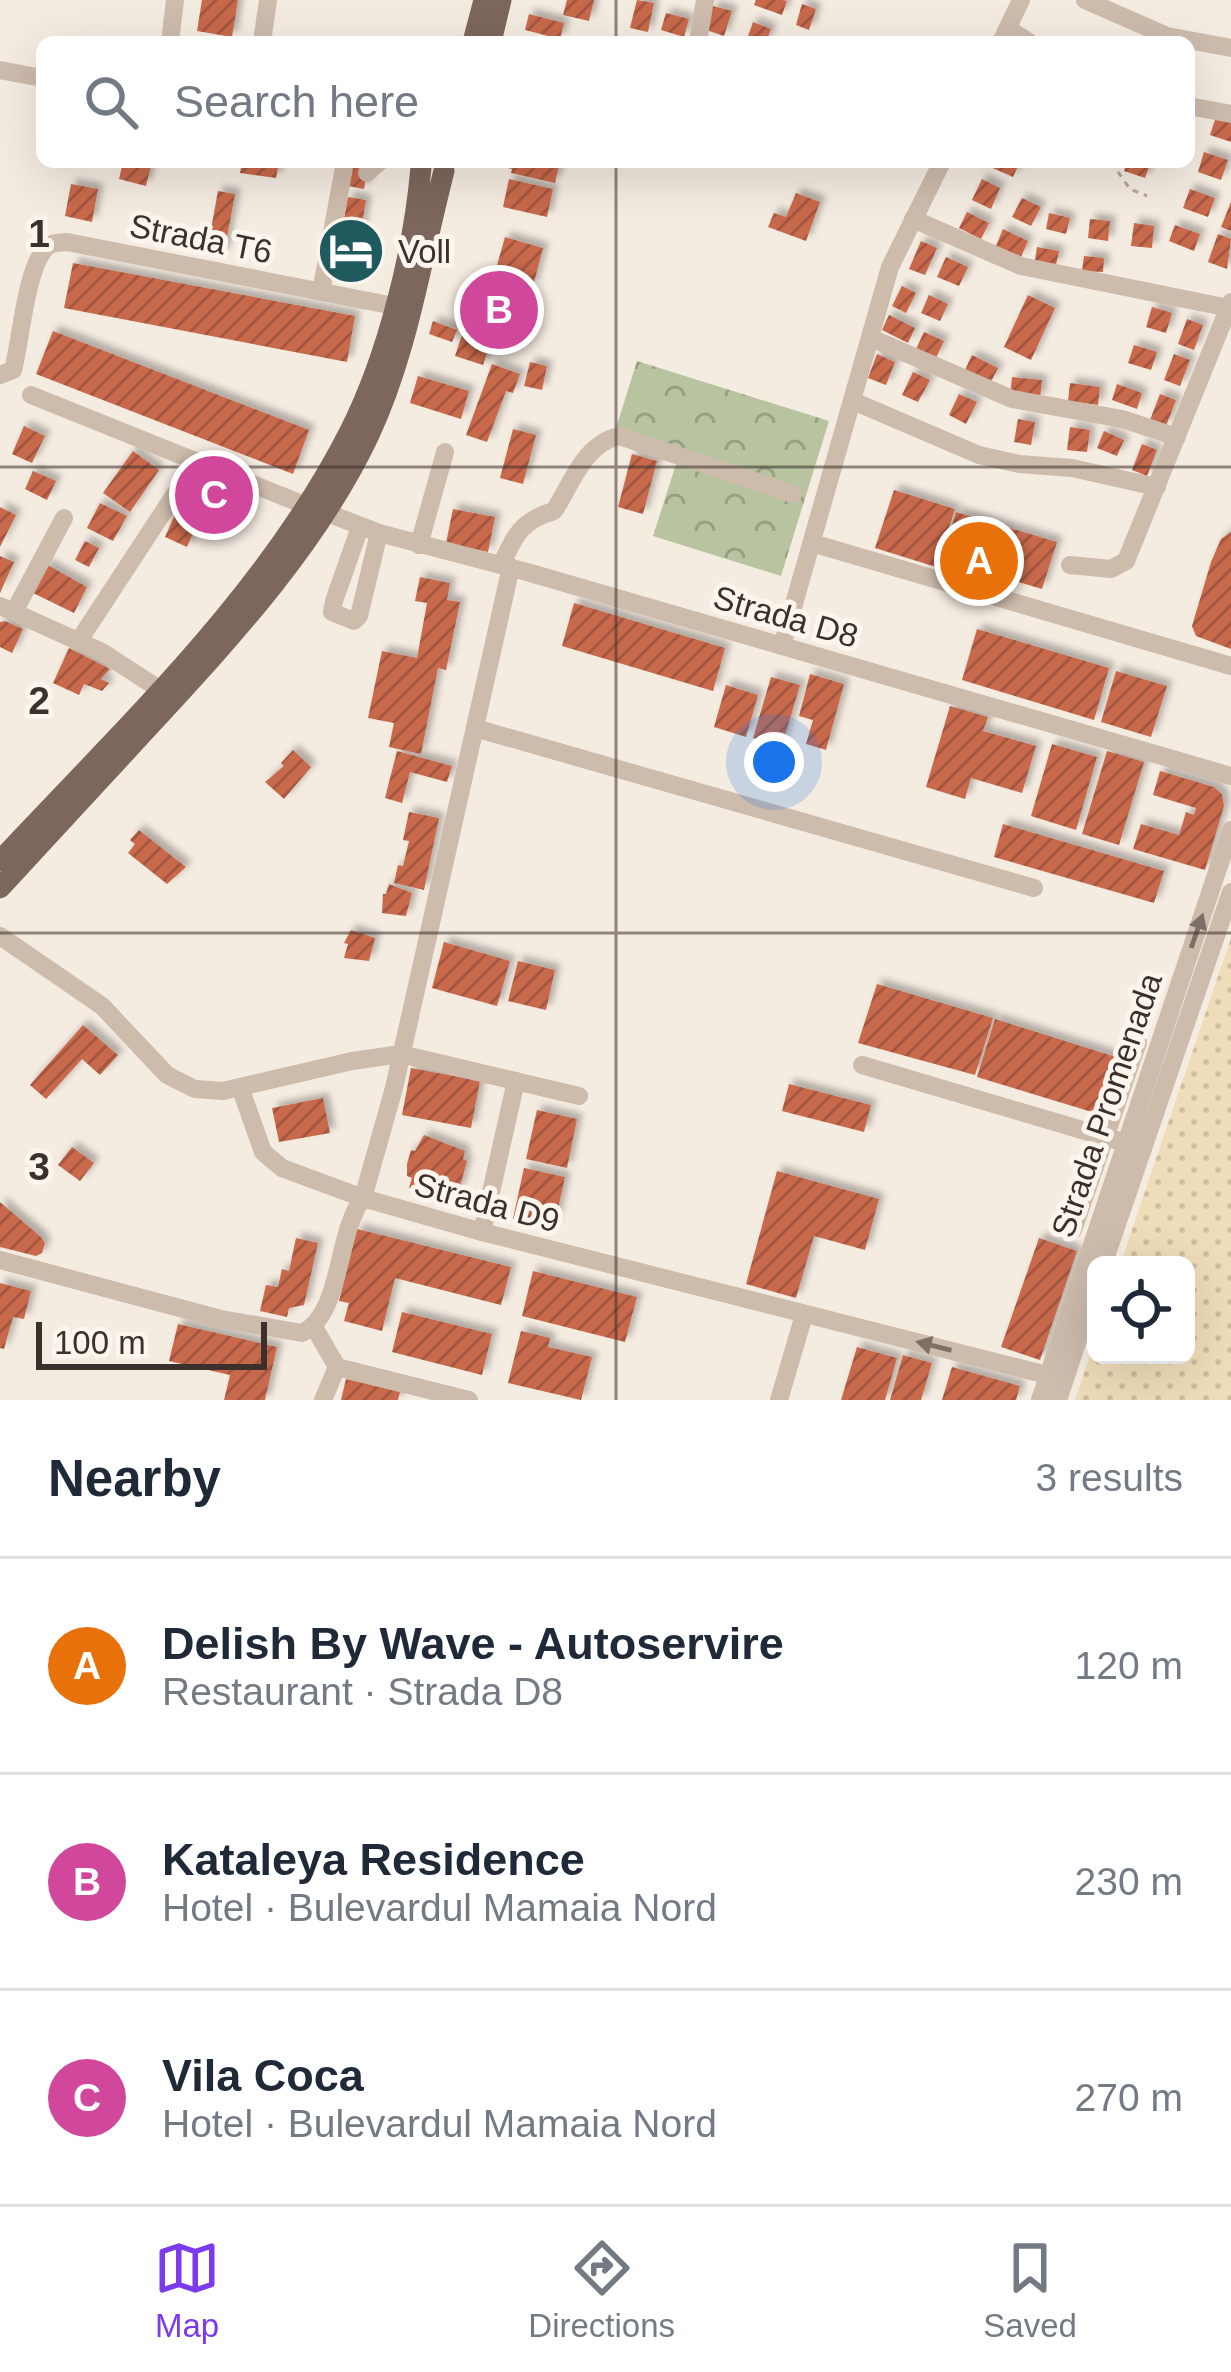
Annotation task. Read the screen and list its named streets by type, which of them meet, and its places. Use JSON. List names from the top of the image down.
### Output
{
  "streets": {
    "street": [
      "Strada T6",
      "Strada D8",
      "Strada Promenada",
      "Strada D9"
    ]
  },
  "crossings": [
    ["Strada Promenada", "Strada D9"]
  ],
  "places": {
    "hotel": ["Voll"]
  },
  "scale_bar": "100 m",
  "page": {
    "search": "Search here",
    "pins": ["B", "C", "A"],
    "scale": "100 m",
    "heading": ["Nearby", "3 results"],
    "list": [
      {
        "mark": "A",
        "name": "Delish By Wave - Autoservire",
        "note": "Restaurant · Strada D8",
        "value": "120 m"
      },
      {
        "mark": "B",
        "name": "Kataleya Residence",
        "note": "Hotel · Bulevardul Mamaia Nord",
        "value": "230 m"
      },
      {
        "mark": "C",
        "name": "Vila Coca",
        "note": "Hotel · Bulevardul Mamaia Nord",
        "value": "270 m"
      }
    ],
    "nav": ["Map", "Directions", "Saved"]
  },
  "grid": {
    "rows": ["1", "2", "3"]
  }
}
